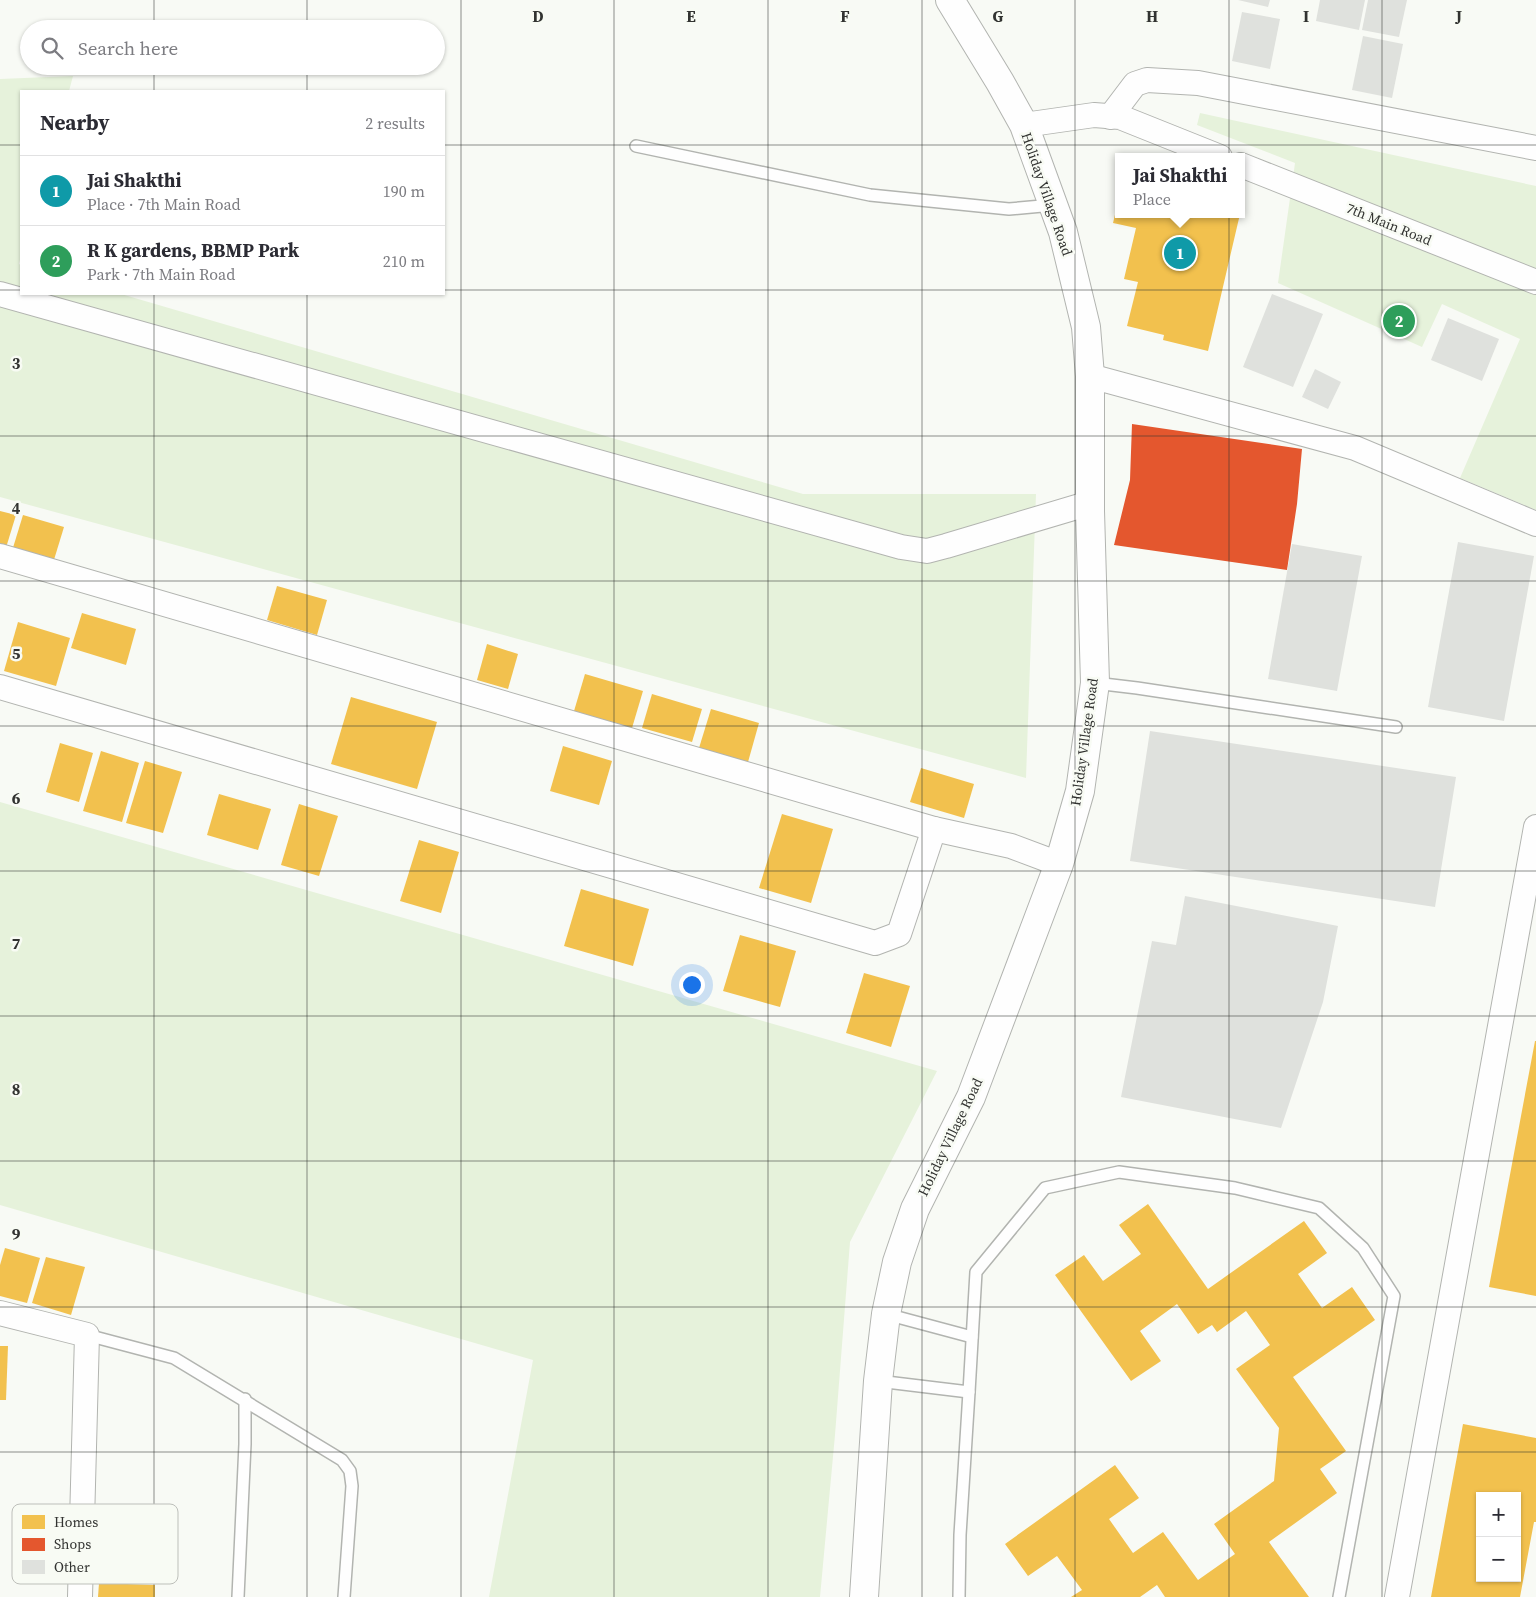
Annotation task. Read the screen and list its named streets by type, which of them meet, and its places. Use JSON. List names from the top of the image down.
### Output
{
  "streets": {
    "street": ["Holiday Village Road", "7th Main Road"]
  },
  "legend": ["Homes", "Shops", "Other"],
  "page": {
    "search": "Search here",
    "heading": ["Nearby", "2 results"],
    "popup": ["Jai Shakthi", "Place"],
    "list": [
      {
        "mark": "1",
        "name": "Jai Shakthi",
        "note": "Place · 7th Main Road",
        "value": "190 m"
      },
      {
        "mark": "2",
        "name": "R K gardens, BBMP Park",
        "note": "Park · 7th Main Road",
        "value": "210 m"
      }
    ],
    "pins": ["1", "2"],
    "map_buttons": ["+", "−"]
  },
  "grid": {
    "columns": [
      "D",
      "E",
      "F",
      "G",
      "H",
      "I",
      "J"
    ],
    "rows": [
      "3",
      "4",
      "5",
      "6",
      "7",
      "8",
      "9"
    ]
  }
}
